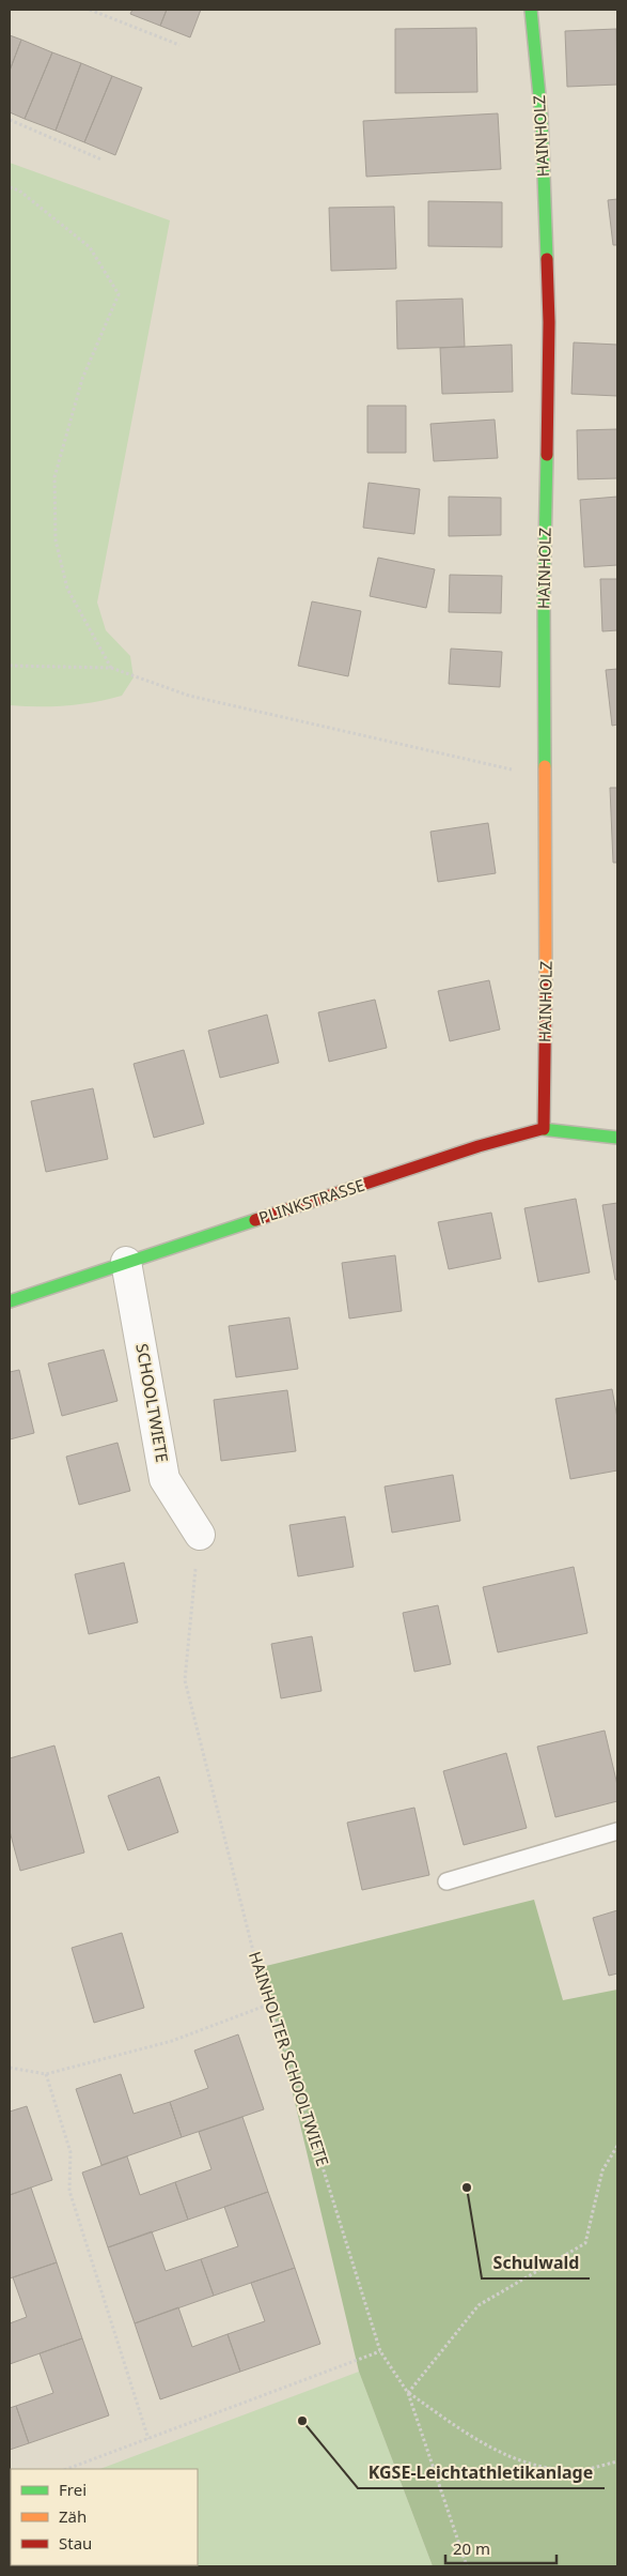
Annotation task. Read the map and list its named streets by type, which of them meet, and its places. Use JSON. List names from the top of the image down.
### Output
{
  "streets": {
    "street": ["HAINHOLZ", "PLINKSTRASSE", "SCHOOLTWIETE"],
    "path": ["HAINHOLTER SCHOOLTWIETE"]
  },
  "crossings": [
    ["HAINHOLZ", "PLINKSTRASSE"],
    ["PLINKSTRASSE", "SCHOOLTWIETE"],
    ["SCHOOLTWIETE", "HAINHOLTER SCHOOLTWIETE"]
  ],
  "places": ["Schulwald", "KGSE-Leichtathletikanlage"],
  "legend": ["Frei", "Zäh", "Stau"],
  "scale_bar": "20 m"
}
